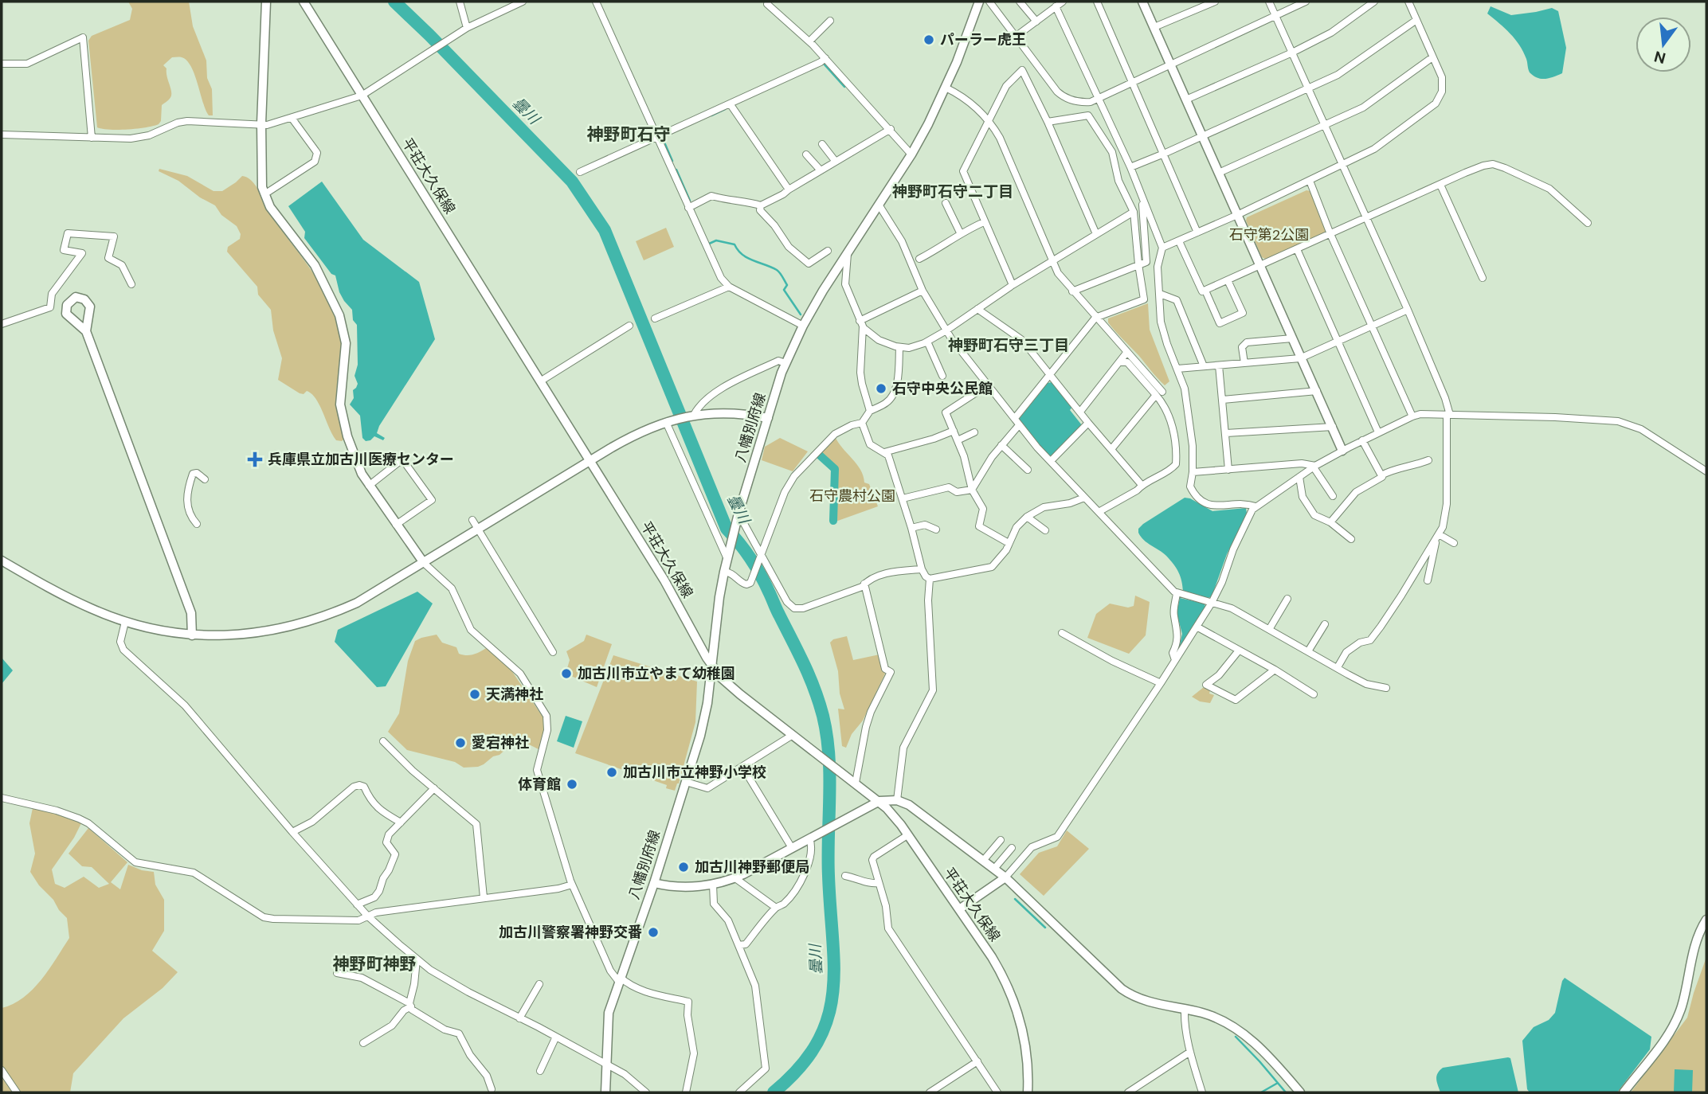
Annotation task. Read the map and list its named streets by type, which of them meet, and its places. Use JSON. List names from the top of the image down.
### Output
{
  "streets": {
    "street": ["平荘大久保線", "八幡別府線"]
  },
  "crossings": [
    ["平荘大久保線", "八幡別府線"]
  ],
  "districts": [
    "神野町石守",
    "神野町石守二丁目",
    "神野町石守三丁目",
    "神野町神野"
  ],
  "water": ["曇川"],
  "parks": ["石守第2公園", "石守農村公園"],
  "places": {
    "other": [
      "パーラー虎王",
      "石守中央公民館",
      "加古川市立やまて幼稚園",
      "天満神社",
      "愛宕神社",
      "加古川市立神野小学校",
      "体育館",
      "加古川神野郵便局",
      "加古川警察署神野交番"
    ],
    "health": ["兵庫県立加古川医療センター"]
  },
  "north": "bottom"
}
